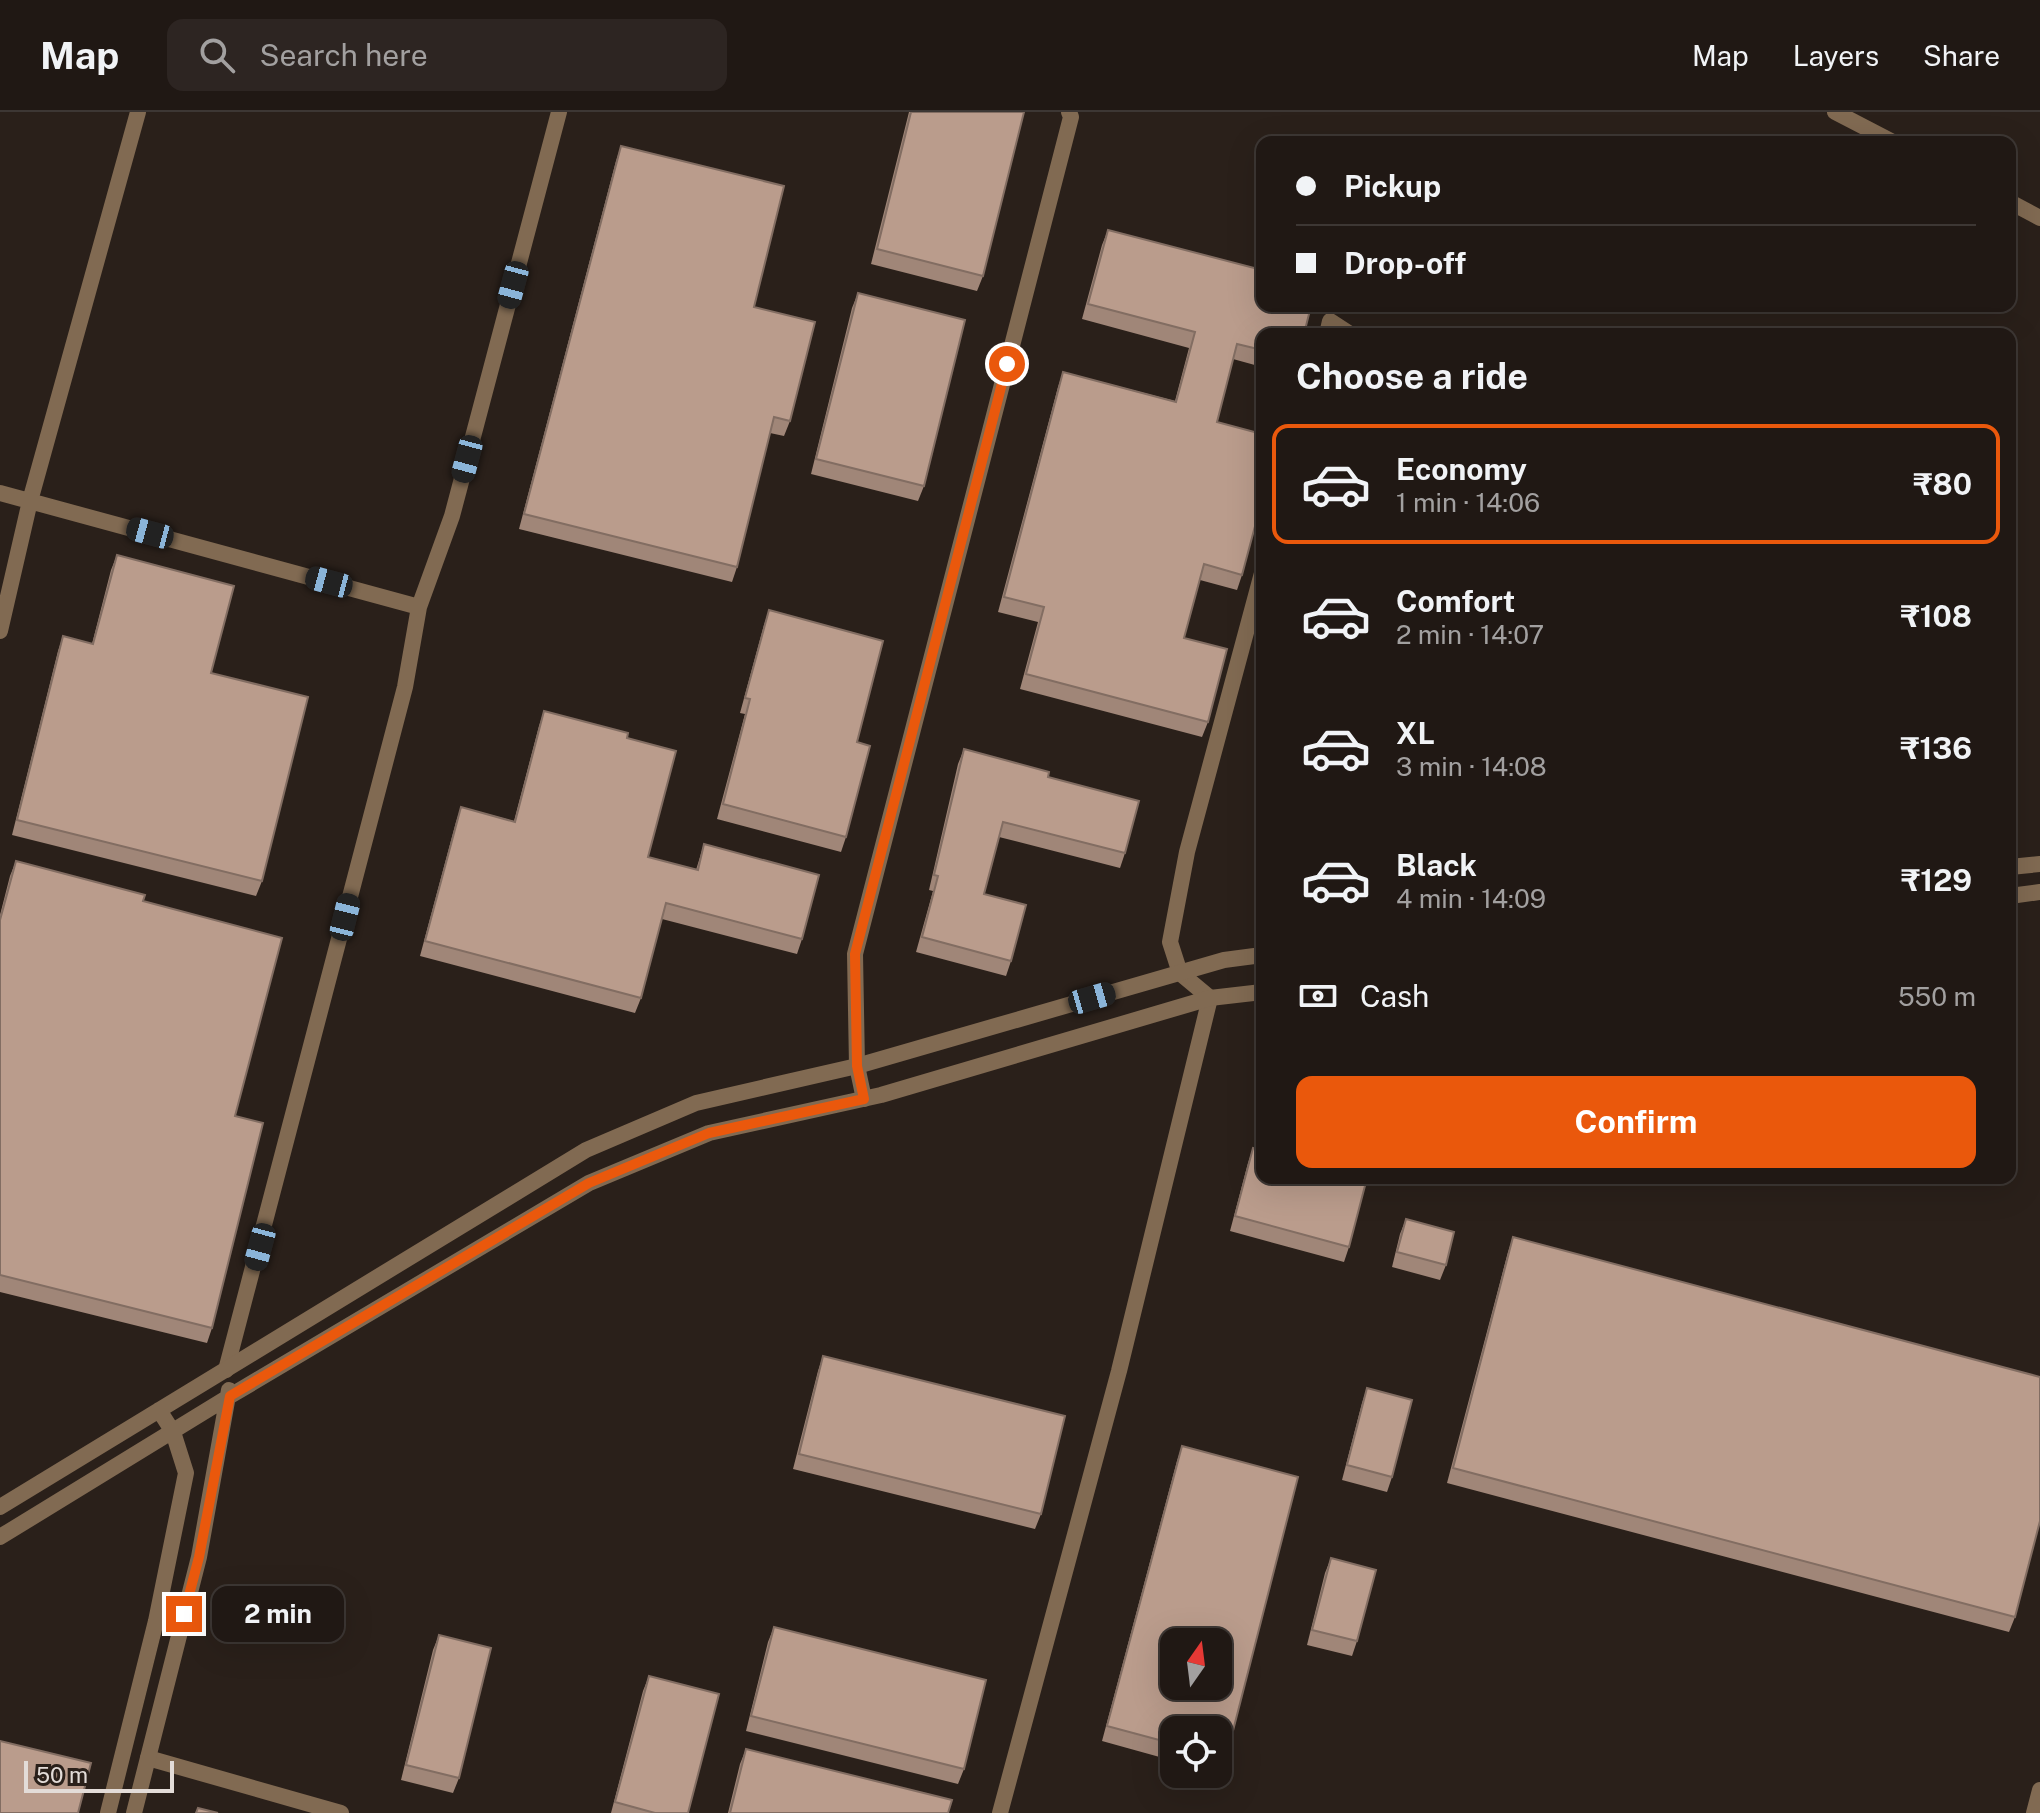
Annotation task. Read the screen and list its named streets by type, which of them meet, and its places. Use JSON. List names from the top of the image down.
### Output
{
  "scale_bar": "50 m",
  "north": "top",
  "page": {
    "header": "Map",
    "search": "Search here",
    "nav": ["Map", "Layers", "Share"],
    "banner": ["Pickup", "Drop-off"],
    "heading": "Choose a ride",
    "list": [
      {
        "name": "Economy",
        "note": "1 min · 14:06",
        "value": "₹80"
      },
      {
        "name": "Comfort",
        "note": "2 min · 14:07",
        "value": "₹108"
      },
      {
        "name": "XL",
        "note": "3 min · 14:08",
        "value": "₹136"
      },
      {
        "name": "Black",
        "note": "4 min · 14:09",
        "value": "₹129"
      }
    ],
    "pay": ["Cash", "550 m"],
    "buttons": "Confirm",
    "bubble": "2 min",
    "scale": "50 m"
  }
}
